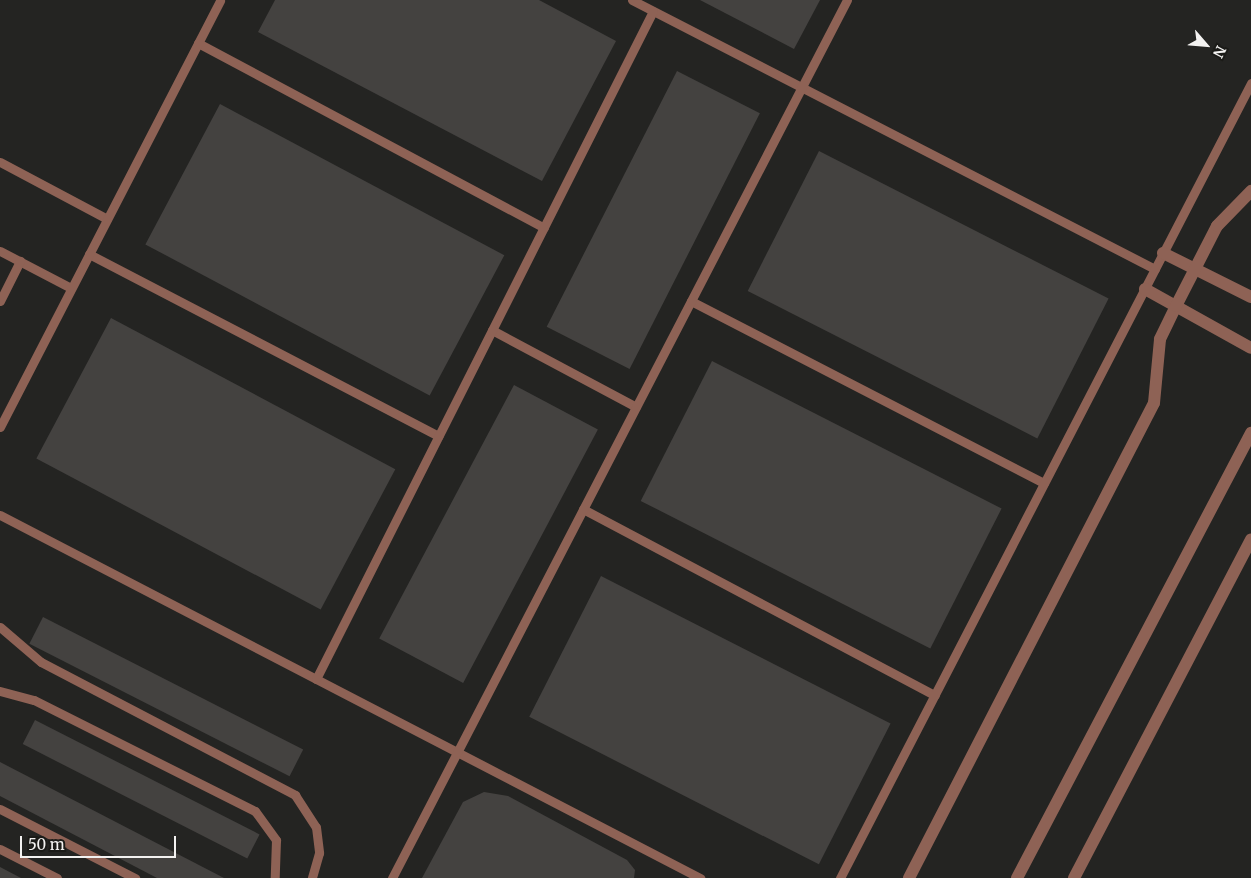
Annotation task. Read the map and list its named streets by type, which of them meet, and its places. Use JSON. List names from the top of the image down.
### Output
{
  "scale_bar": "50 m",
  "north": "bottom right"
}
